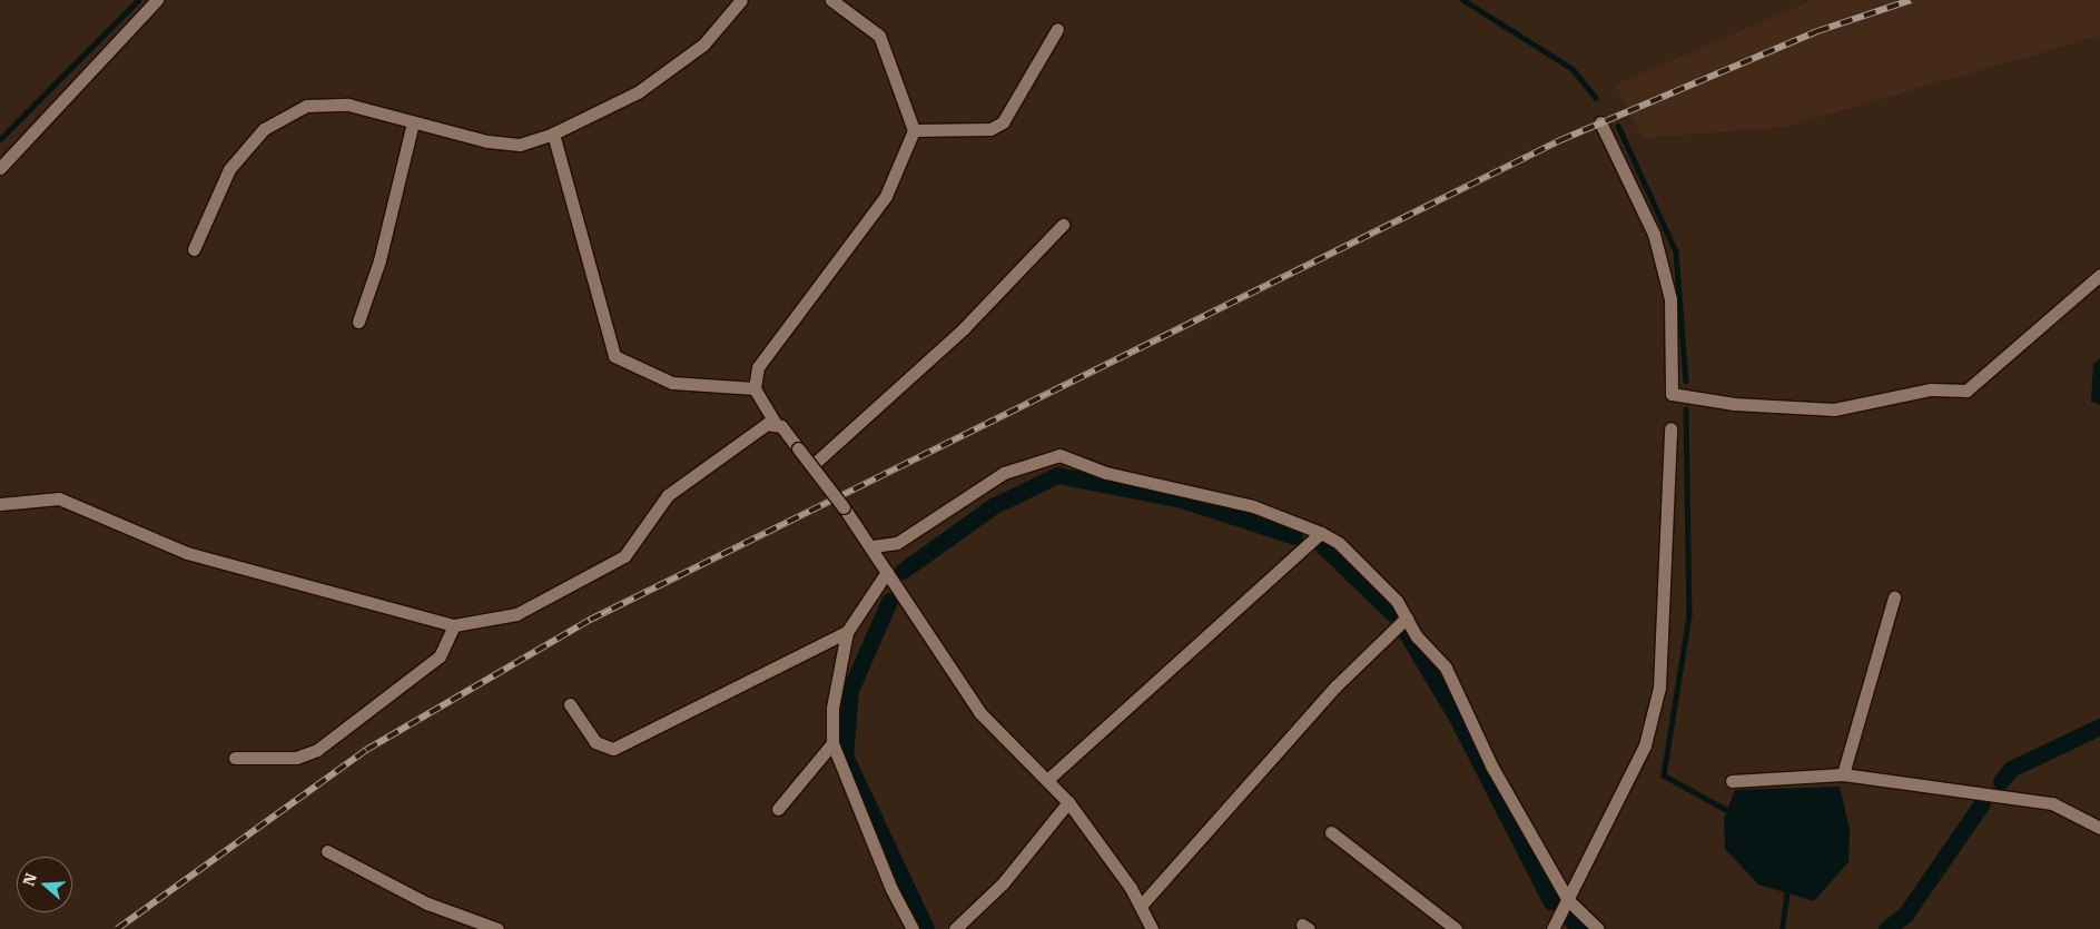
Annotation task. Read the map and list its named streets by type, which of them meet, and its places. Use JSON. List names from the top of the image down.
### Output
{
  "north": "left"
}
